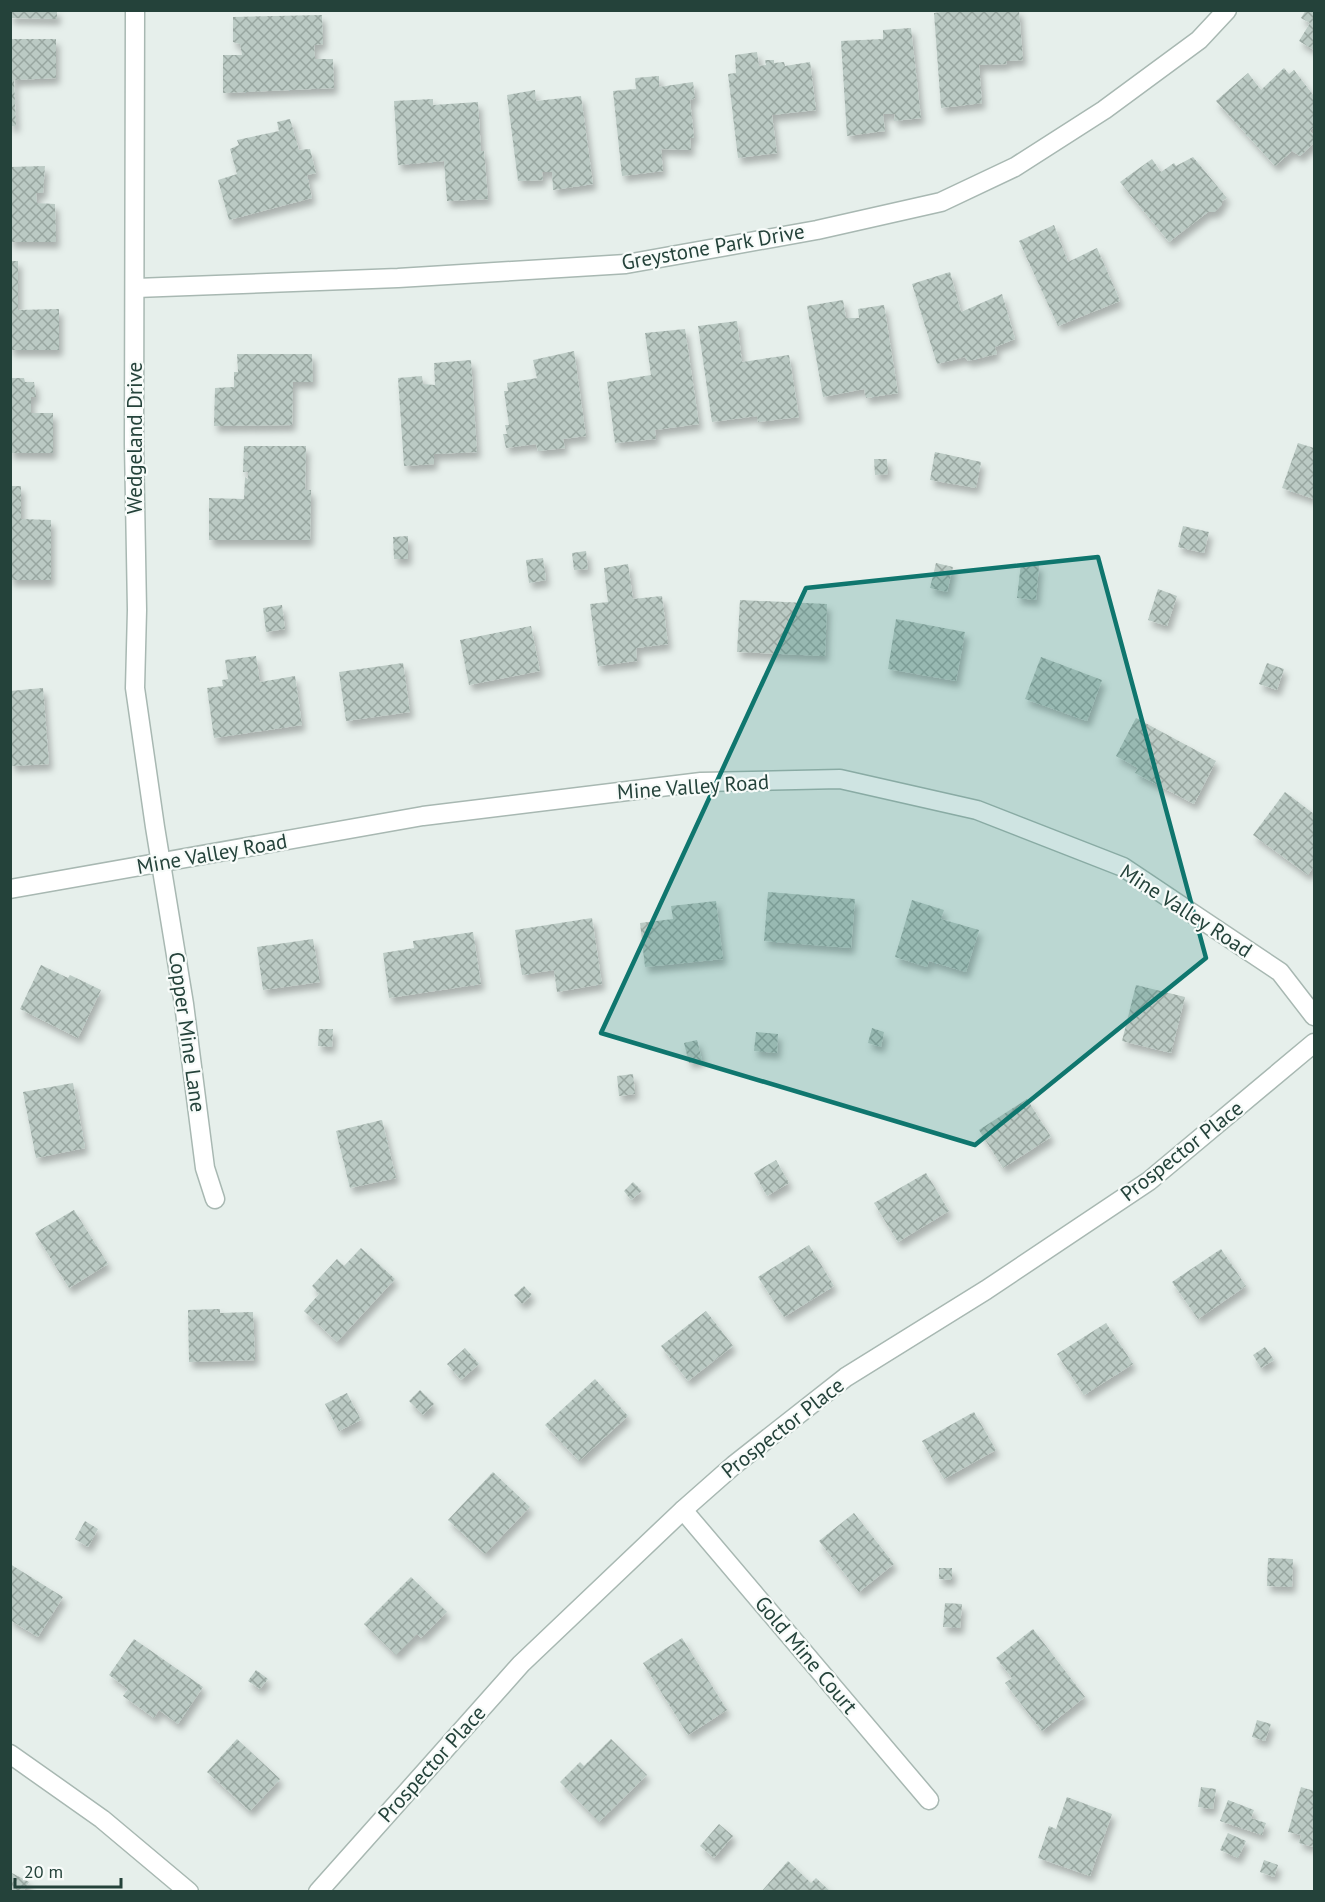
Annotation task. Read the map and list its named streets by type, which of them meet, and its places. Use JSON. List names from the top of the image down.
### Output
{
  "streets": {
    "street": [
      "Greystone Park Drive",
      "Wedgeland Drive",
      "Mine Valley Road",
      "Copper Mine Lane",
      "Prospector Place",
      "Gold Mine Court"
    ]
  },
  "crossings": [
    ["Greystone Park Drive", "Wedgeland Drive"],
    ["Wedgeland Drive", "Mine Valley Road"],
    ["Wedgeland Drive", "Copper Mine Lane"],
    ["Mine Valley Road", "Copper Mine Lane"],
    ["Prospector Place", "Gold Mine Court"]
  ],
  "scale_bar": "20 m"
}
